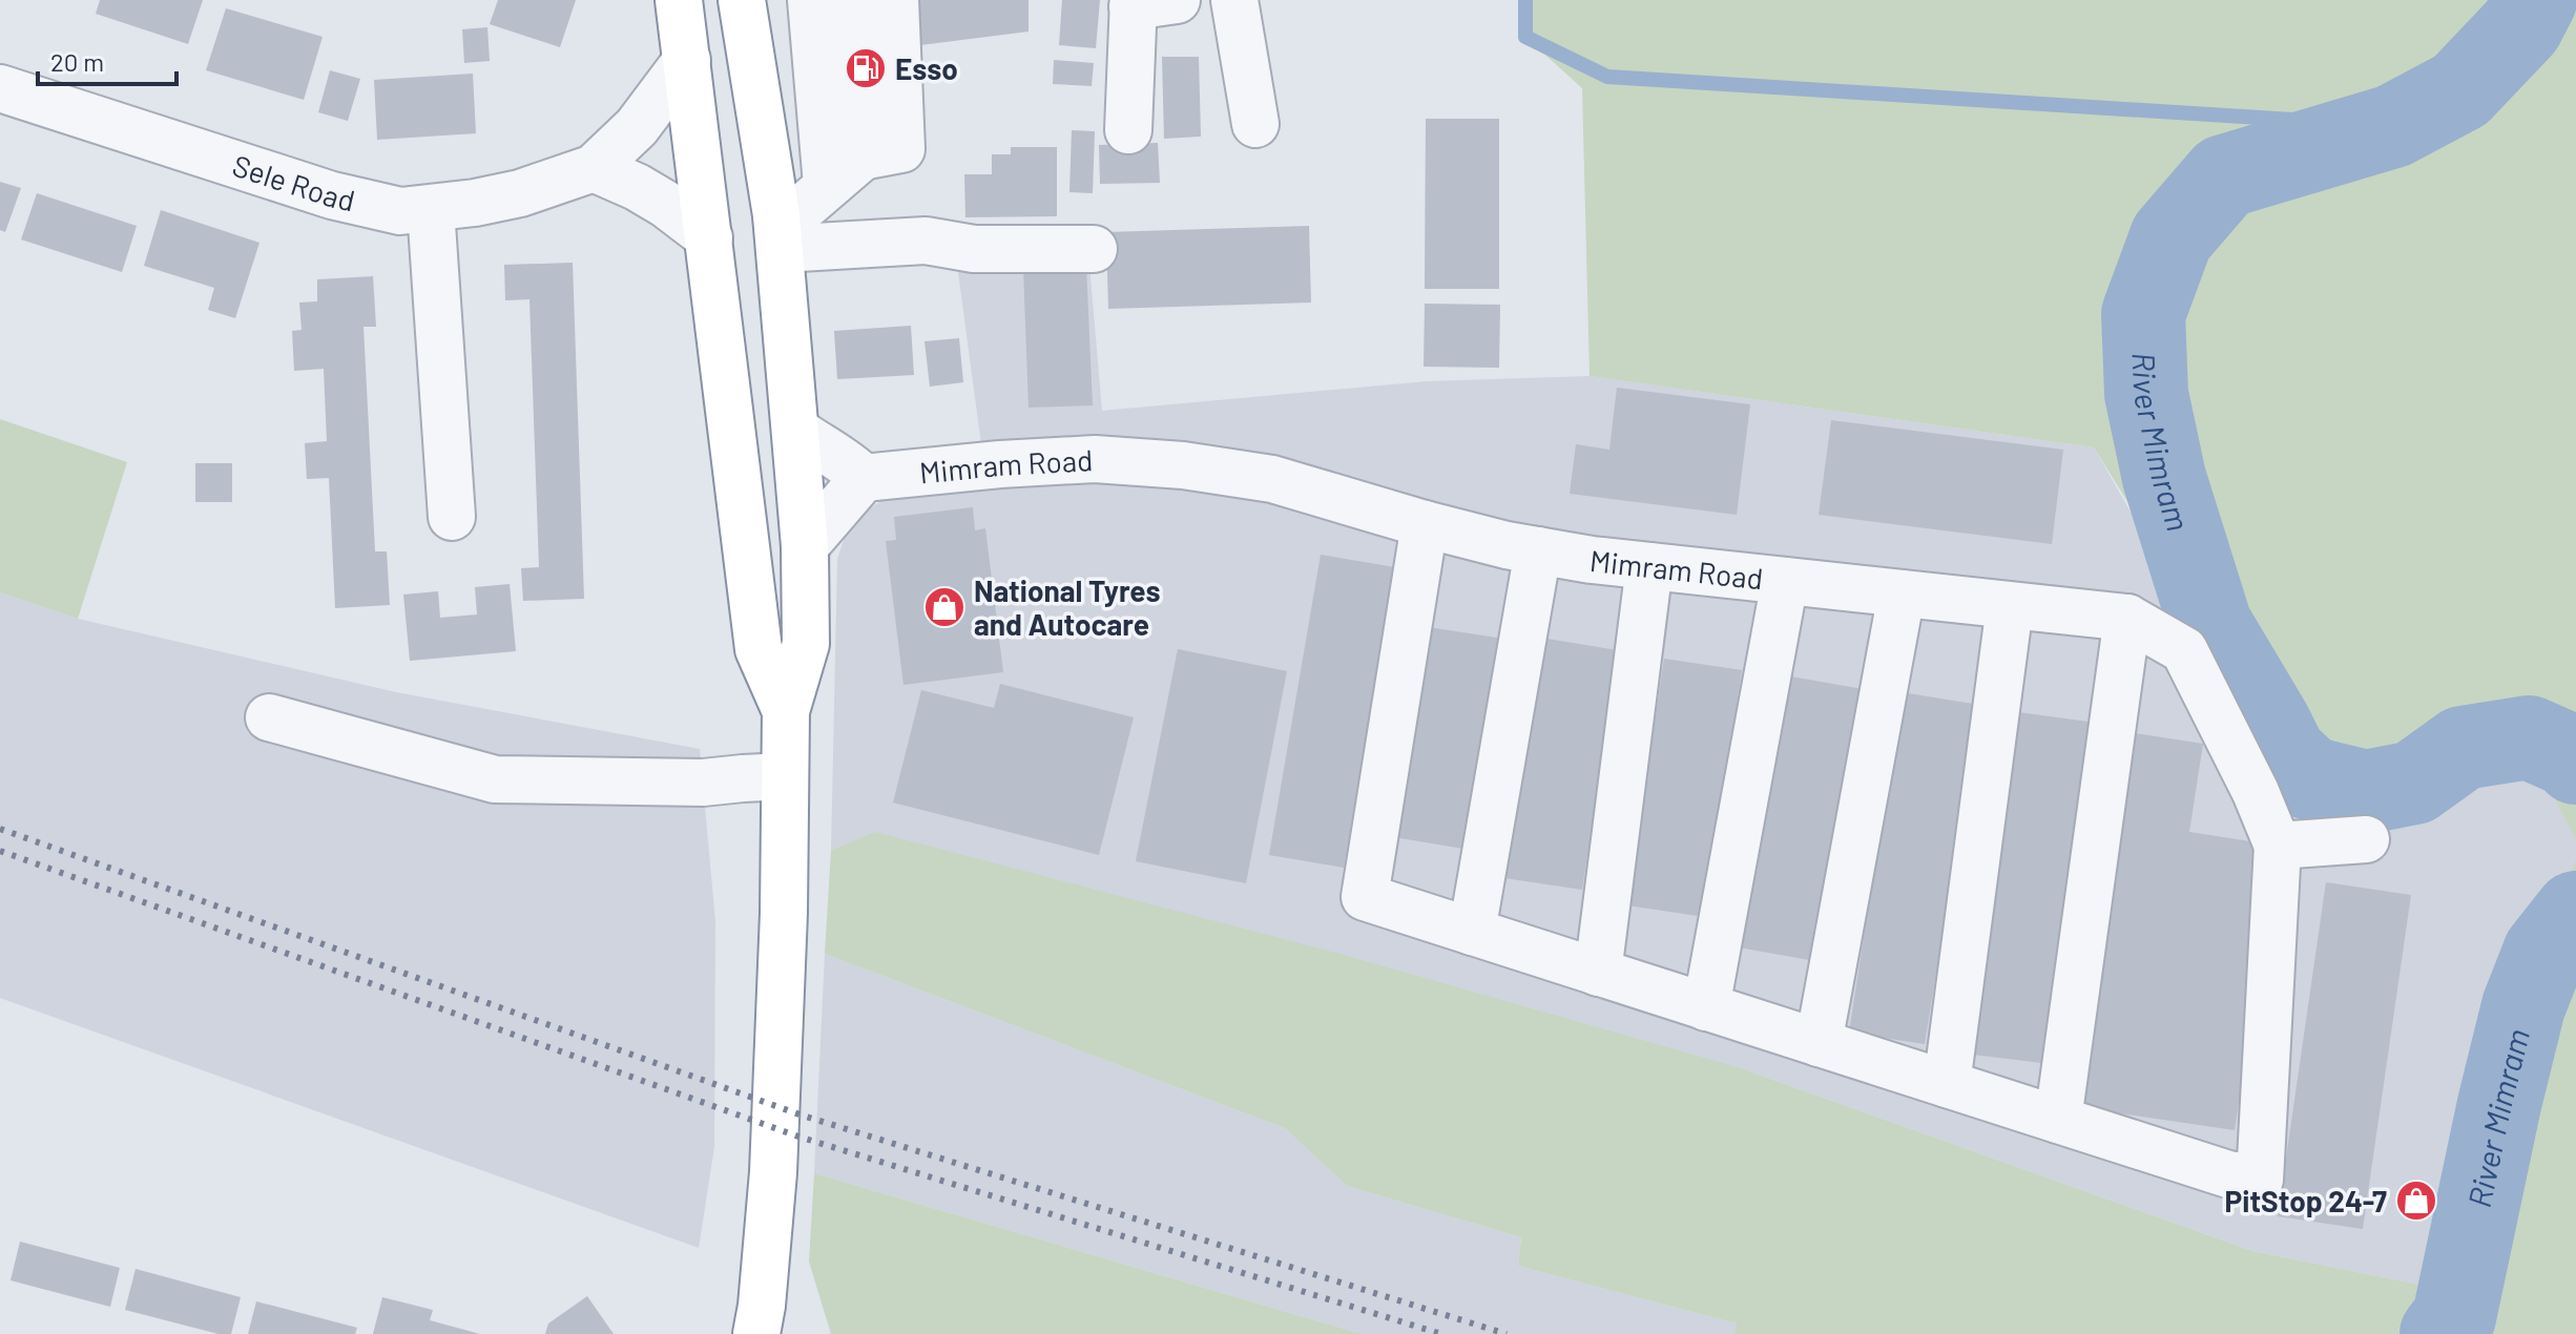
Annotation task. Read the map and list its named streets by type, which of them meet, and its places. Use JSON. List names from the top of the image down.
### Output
{
  "streets": {
    "street": ["Sele Road", "Mimram Road"]
  },
  "water": ["River Mimram"],
  "places": {
    "fuel station": ["Esso"],
    "shop": ["National Tyres and Autocare", "PitStop 24-7"]
  },
  "scale_bar": "20 m"
}
